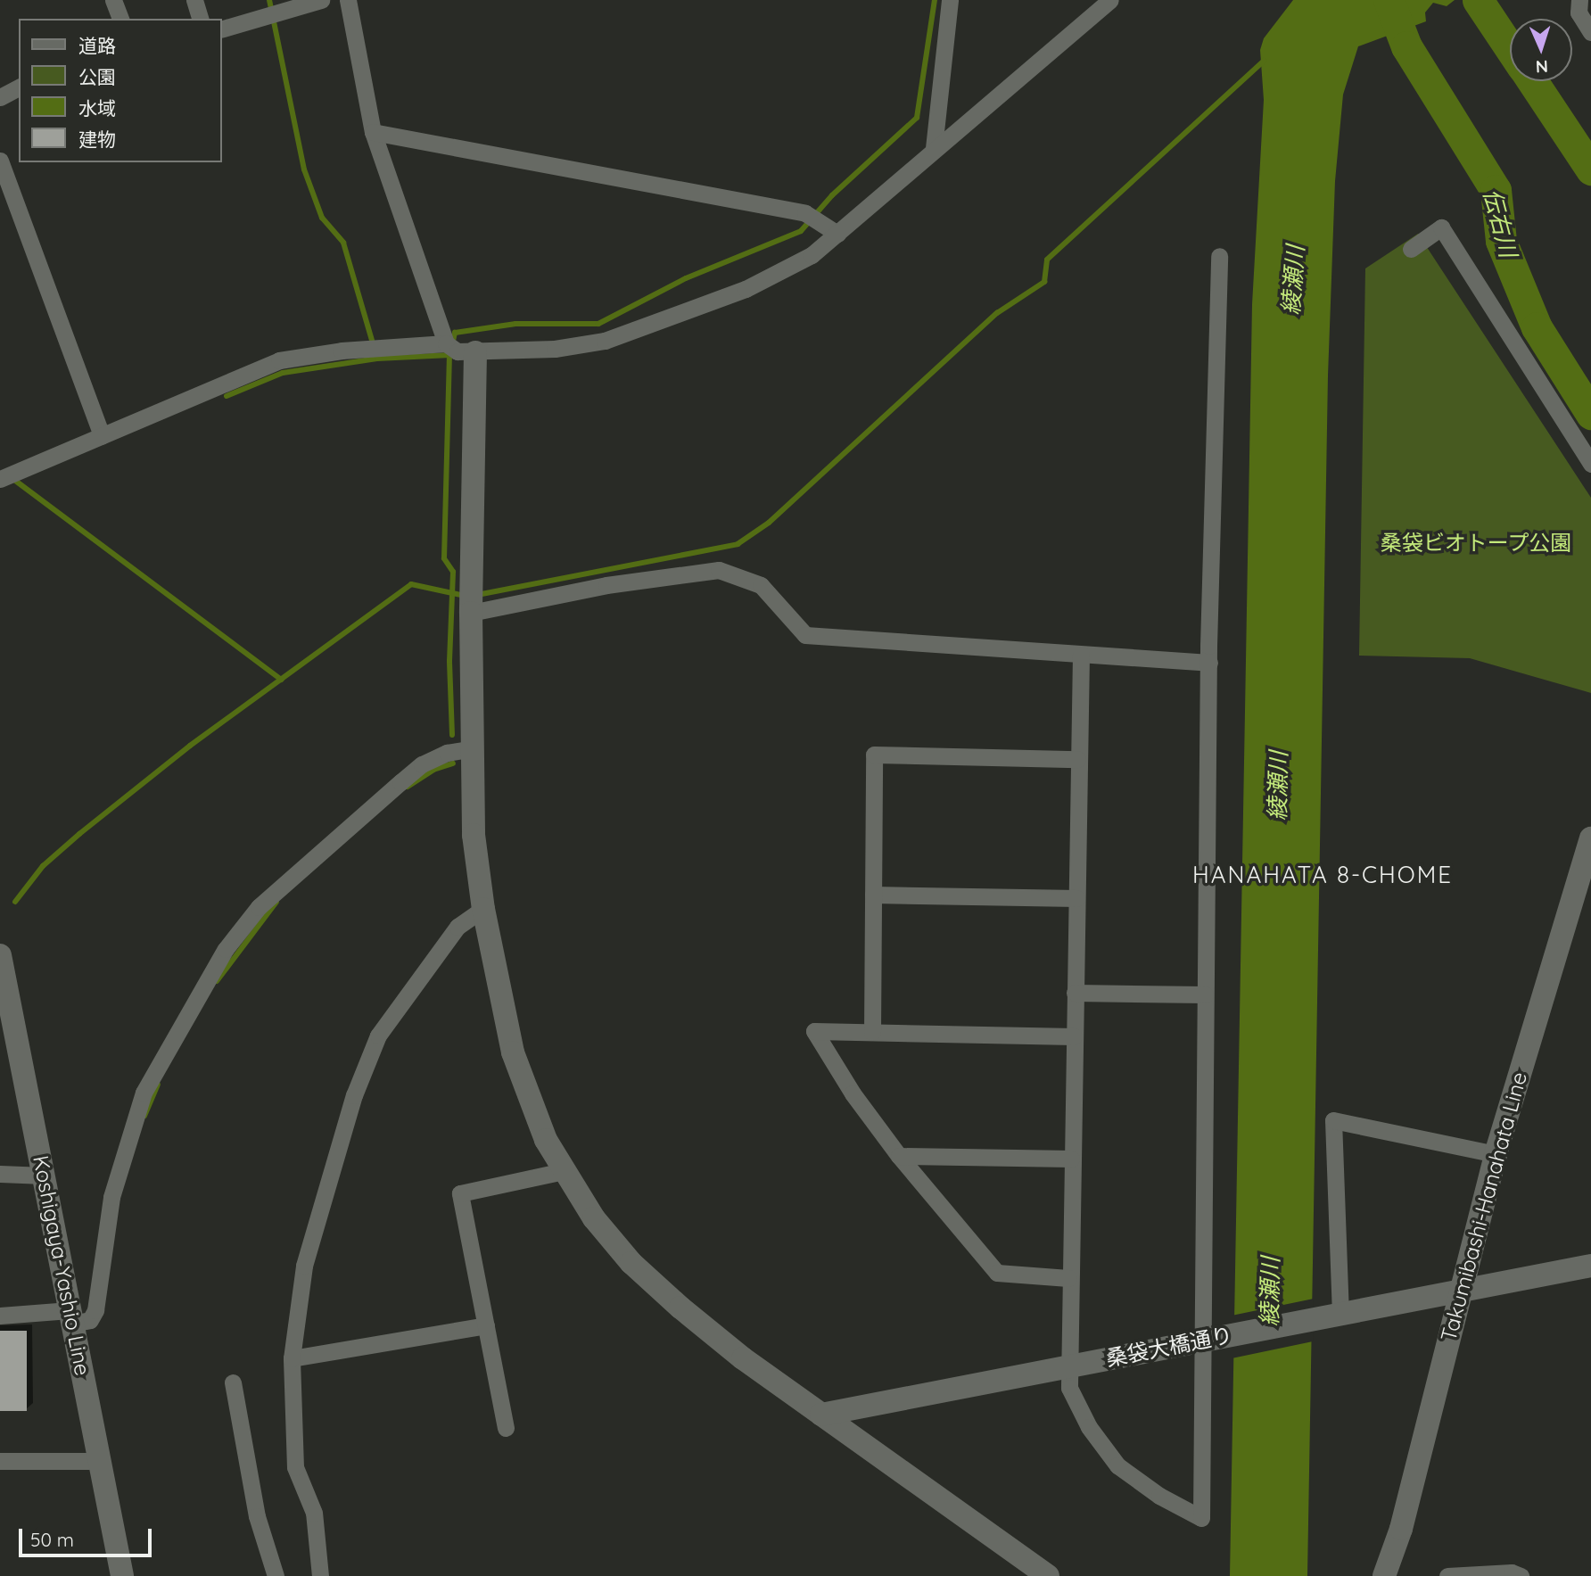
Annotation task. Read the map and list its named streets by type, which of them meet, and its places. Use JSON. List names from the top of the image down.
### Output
{
  "streets": {
    "street": ["Takumibashi-Hanahata Line", "Koshigaya-Yashio Line", "桑袋大橋通り"]
  },
  "crossings": [
    ["Takumibashi-Hanahata Line", "桑袋大橋通り"]
  ],
  "districts": ["HANAHATA 8-CHOME"],
  "water": ["伝右川", "綾瀬川"],
  "parks": ["桑袋ビオトープ公園"],
  "legend": [
    "道路",
    "公園",
    "水域",
    "建物"
  ],
  "scale_bar": "50 m",
  "north": "bottom"
}
